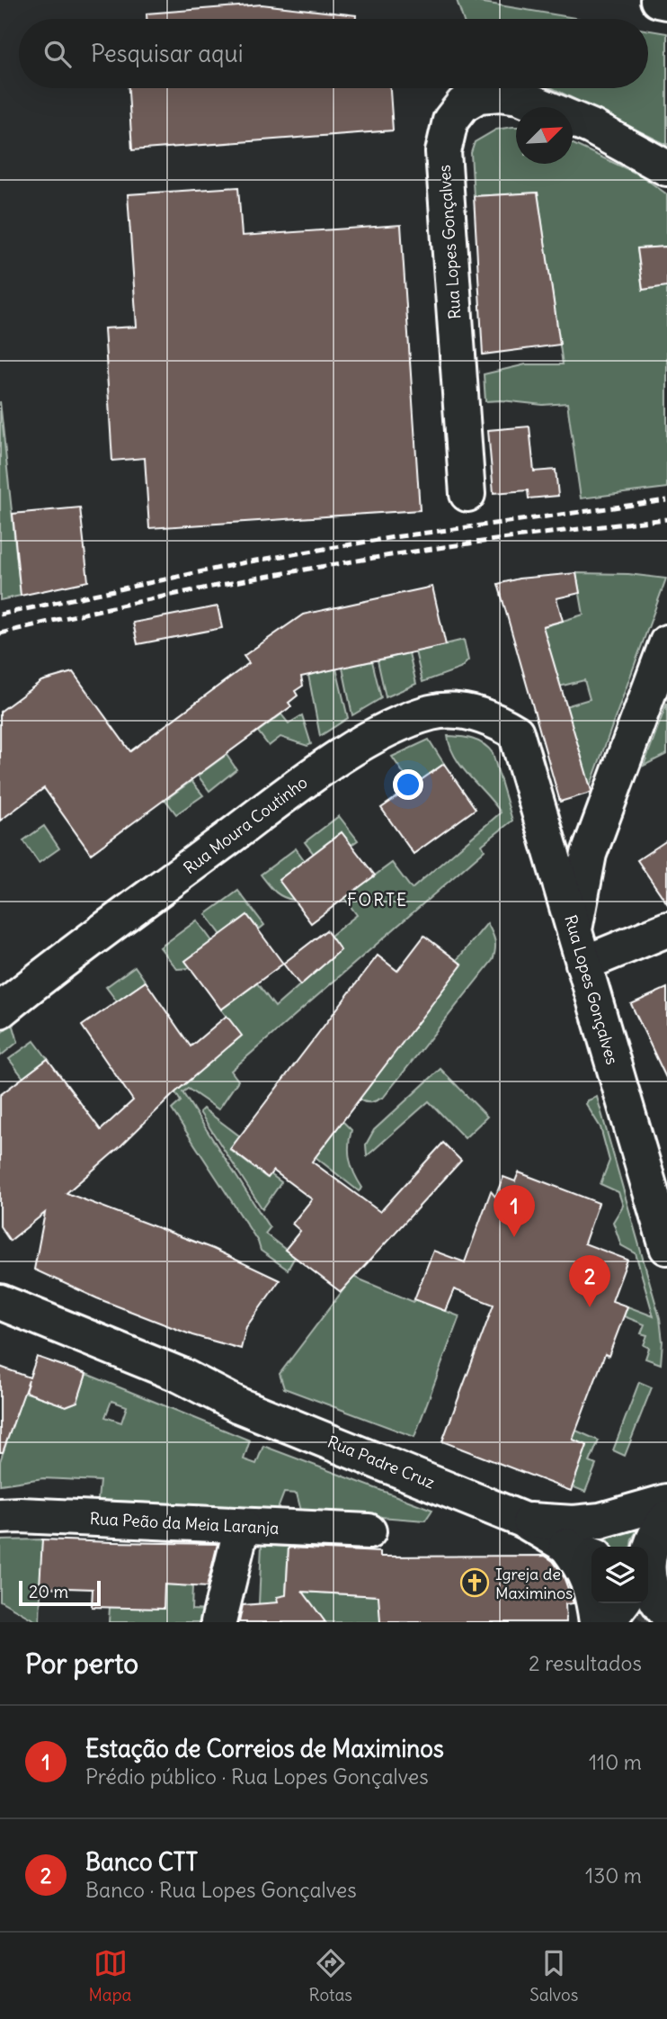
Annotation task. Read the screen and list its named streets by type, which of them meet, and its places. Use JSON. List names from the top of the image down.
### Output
{
  "streets": {
    "main road": [
      "Rua Lopes Gonçalves",
      "Rua Moura Coutinho",
      "Rua Padre Cruz",
      "Rua Peão da Meia Laranja"
    ]
  },
  "crossings": [
    ["Rua Lopes Gonçalves", "Rua Moura Coutinho"]
  ],
  "districts": ["FORTE"],
  "places": {
    "church": ["Igreja de Maximinos"]
  },
  "scale_bar": "20 m",
  "north": "top right",
  "page": {
    "search": "Pesquisar aqui",
    "pins": ["1", "2"],
    "scale": "20 m",
    "heading": ["Por perto", "2 resultados"],
    "list": [
      {
        "mark": "1",
        "name": "Estação de Correios de Maximinos",
        "note": "Prédio público · Rua Lopes Gonçalves",
        "value": "110 m"
      },
      {
        "mark": "2",
        "name": "Banco CTT",
        "note": "Banco · Rua Lopes Gonçalves",
        "value": "130 m"
      }
    ],
    "nav": ["Mapa", "Rotas", "Salvos"]
  }
}
